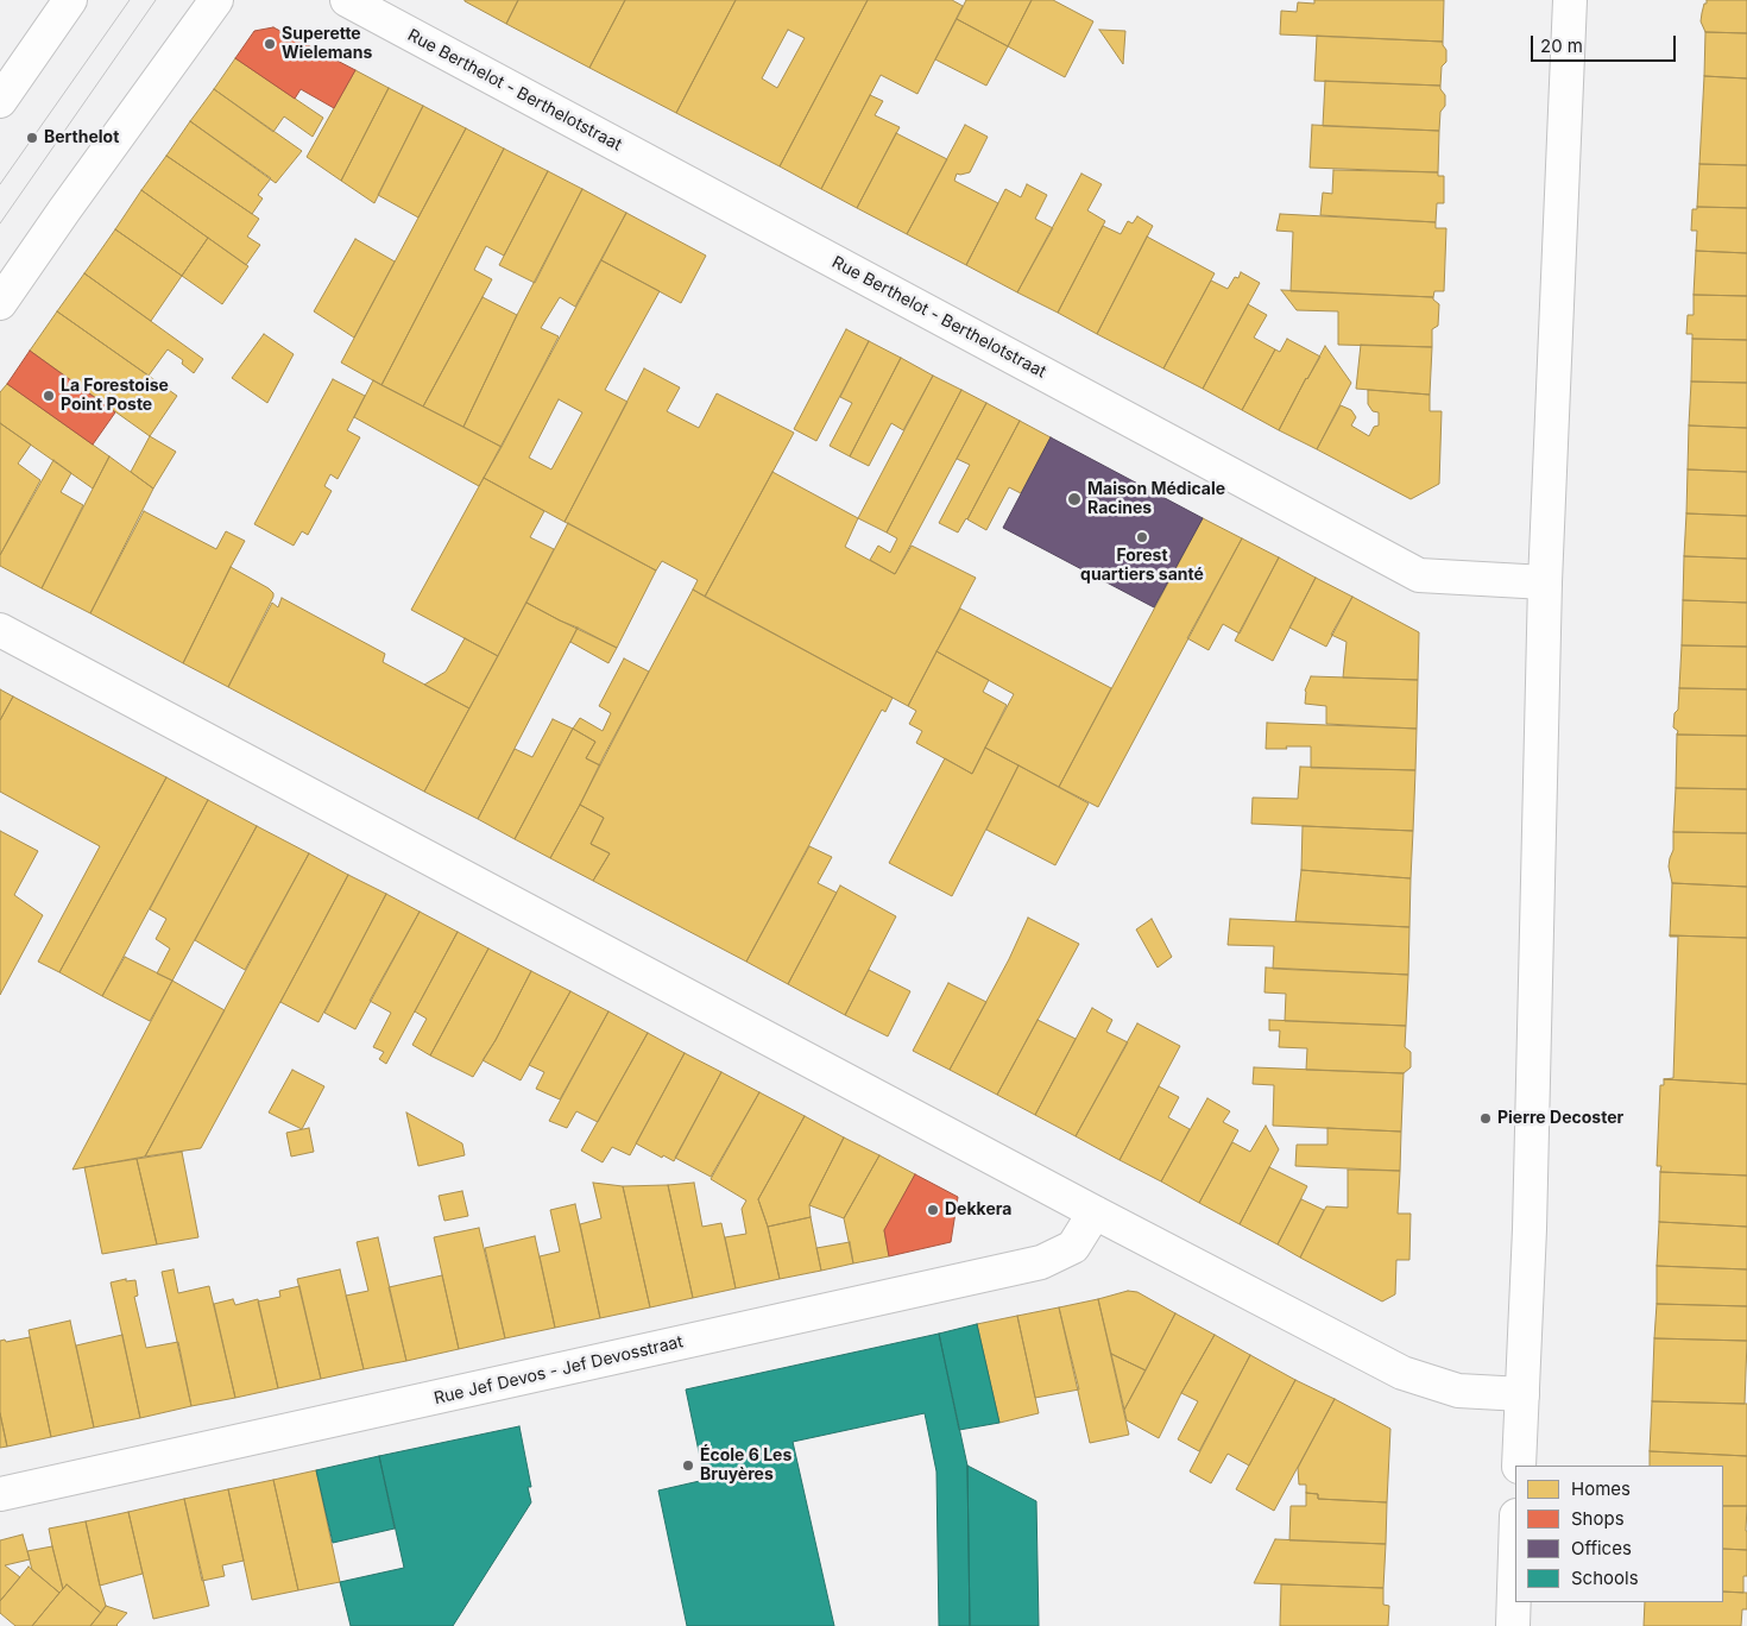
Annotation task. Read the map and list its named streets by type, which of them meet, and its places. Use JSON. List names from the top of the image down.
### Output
{
  "streets": {
    "street": ["Rue Berthelot - Berthelotstraat", "Rue Jef Devos - Jef Devosstraat"]
  },
  "places": [
    "Superette Wielemans",
    "Berthelot",
    "La Forestoise Point Poste",
    "Maison Médicale Racines",
    "Forest quartiers santé",
    "Pierre Decoster",
    "Dekkera",
    "École 6 Les Bruyères"
  ],
  "legend": [
    "Homes",
    "Shops",
    "Offices",
    "Schools"
  ],
  "scale_bar": "20 m"
}
